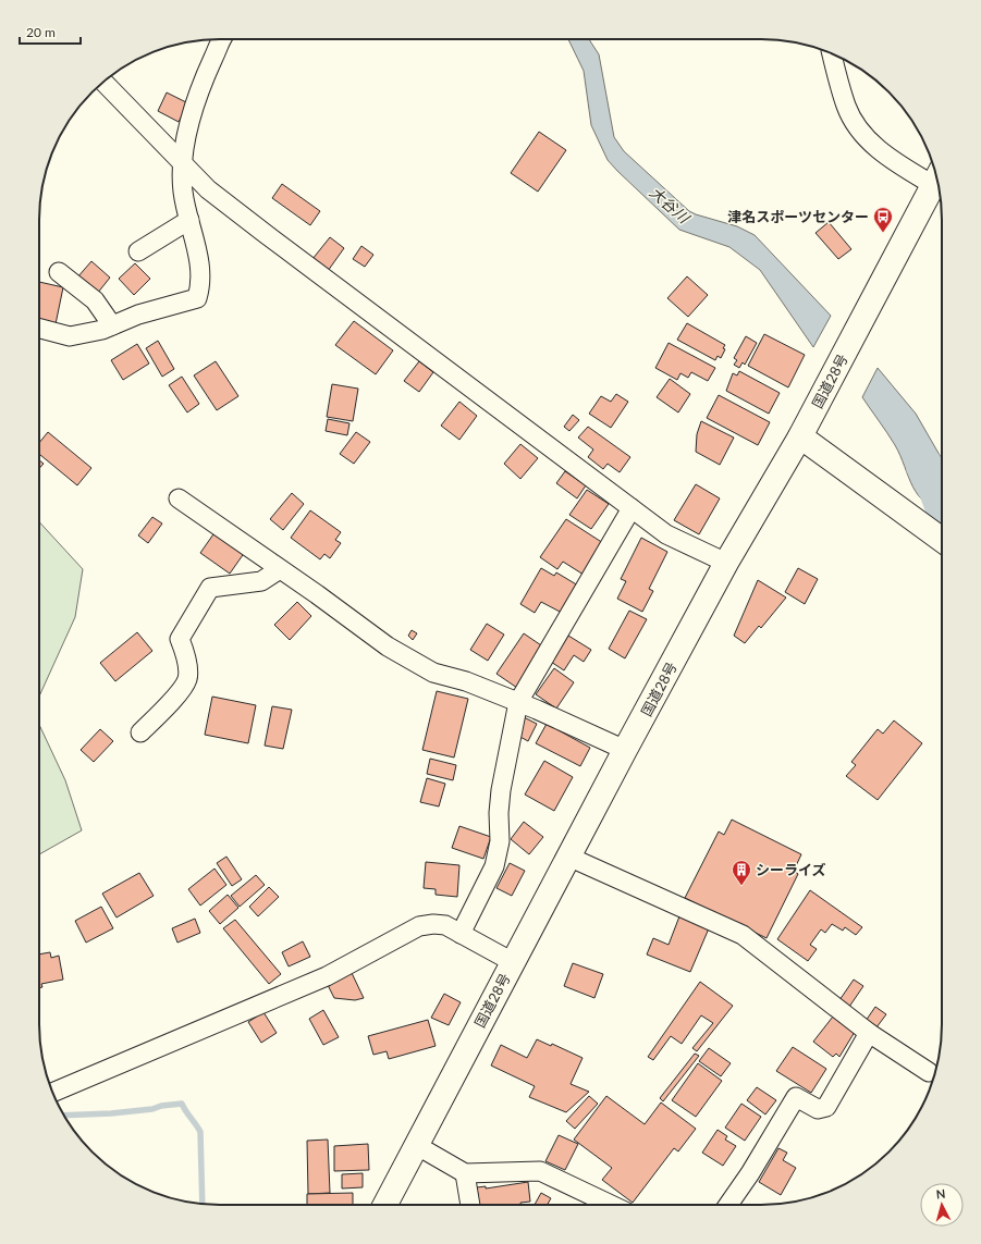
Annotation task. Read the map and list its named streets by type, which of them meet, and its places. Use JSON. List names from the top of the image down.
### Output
{
  "streets": {
    "main road": ["国道28号"]
  },
  "water": ["大谷川"],
  "places": {
    "bus stop": ["津名スポーツセンター"],
    "building": ["シーライズ"]
  },
  "scale_bar": "20 m",
  "north": "top"
}
